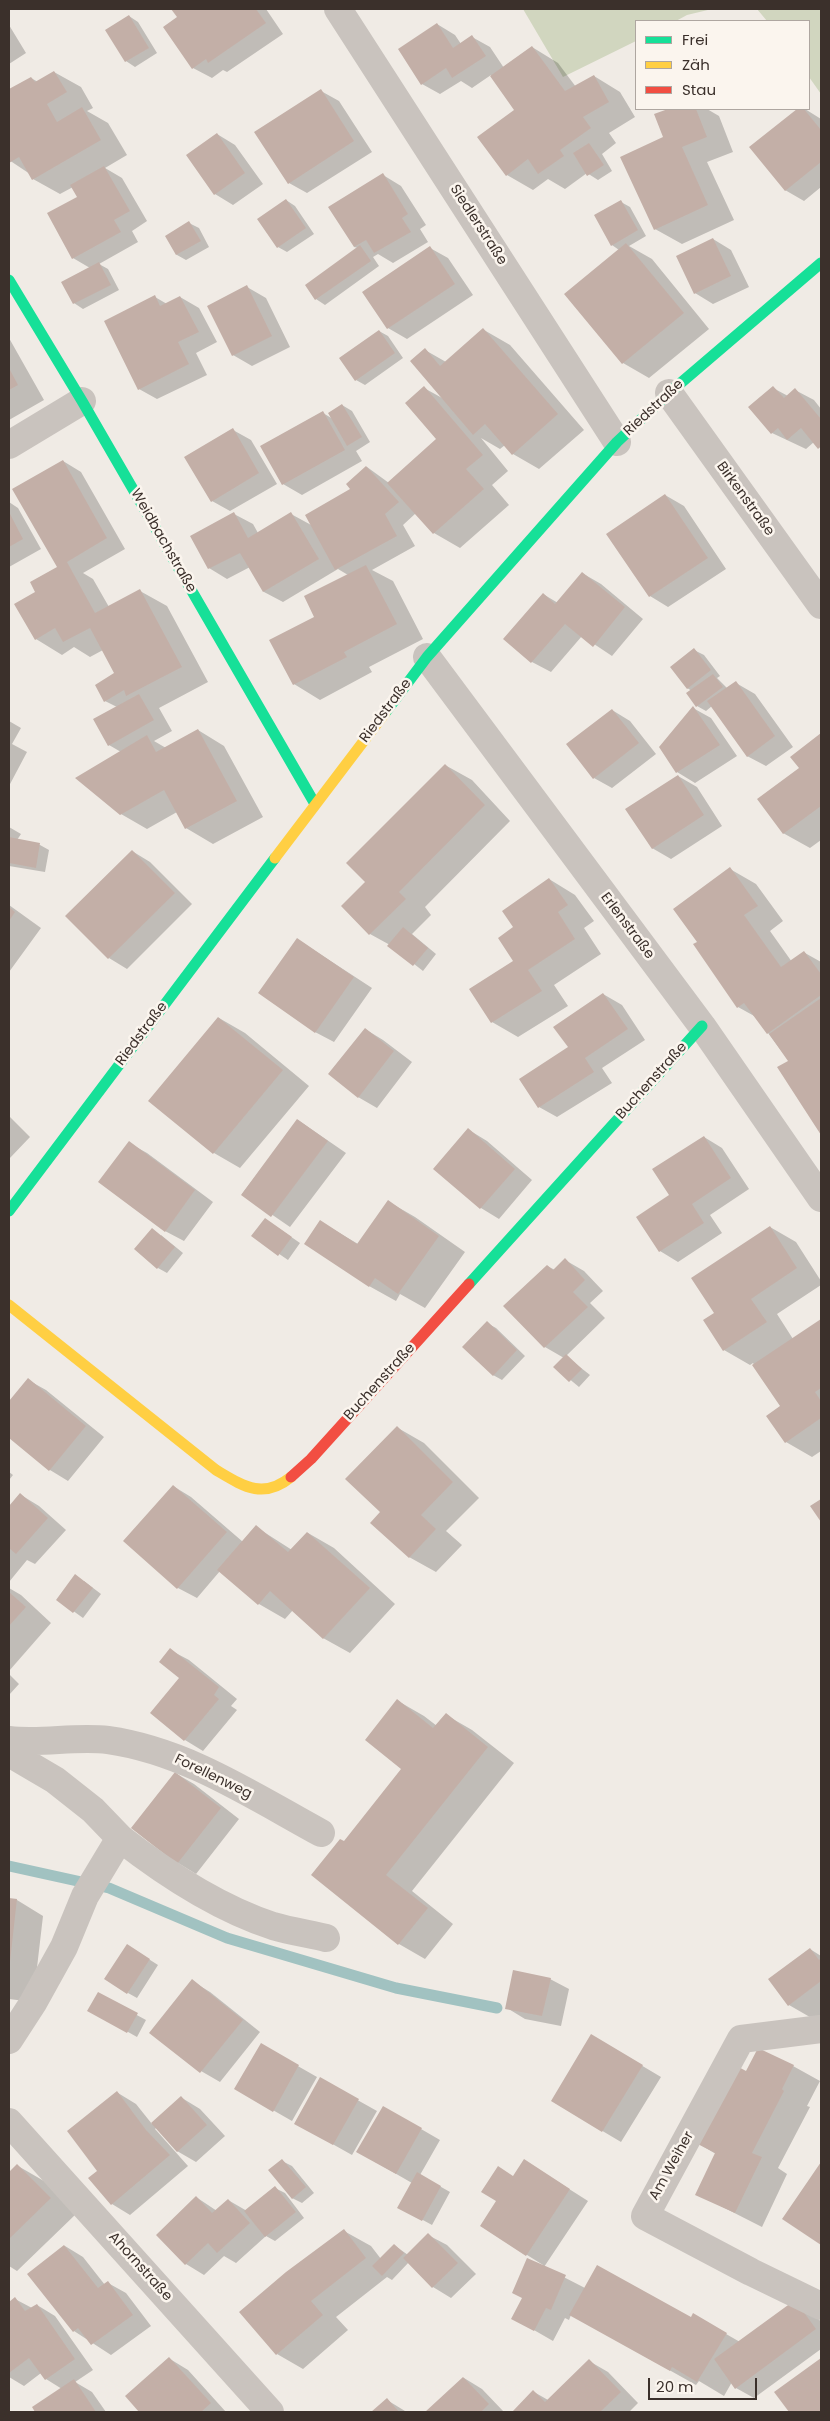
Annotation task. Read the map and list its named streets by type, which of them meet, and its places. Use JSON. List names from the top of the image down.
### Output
{
  "streets": {
    "street": [
      "Siedlerstraße",
      "Riedstraße",
      "Birkenstraße",
      "Weidbachstraße",
      "Erlenstraße",
      "Buchenstraße",
      "Forellenweg",
      "Am Weiher",
      "Ahornstraße"
    ]
  },
  "crossings": [
    ["Siedlerstraße", "Riedstraße"],
    ["Riedstraße", "Birkenstraße"],
    ["Riedstraße", "Weidbachstraße"],
    ["Riedstraße", "Erlenstraße"],
    ["Erlenstraße", "Buchenstraße"]
  ],
  "legend": ["Frei", "Zäh", "Stau"],
  "scale_bar": "20 m"
}
